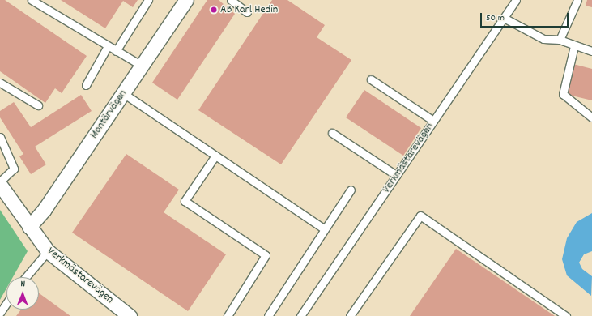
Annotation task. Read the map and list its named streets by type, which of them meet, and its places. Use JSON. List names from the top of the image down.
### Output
{
  "streets": {
    "street": ["Montörvägen", "Verkmästarevägen"]
  },
  "crossings": [
    ["Montörvägen", "Verkmästarevägen"]
  ],
  "places": ["AB Karl Hedin"],
  "scale_bar": "50 m",
  "north": "top"
}
